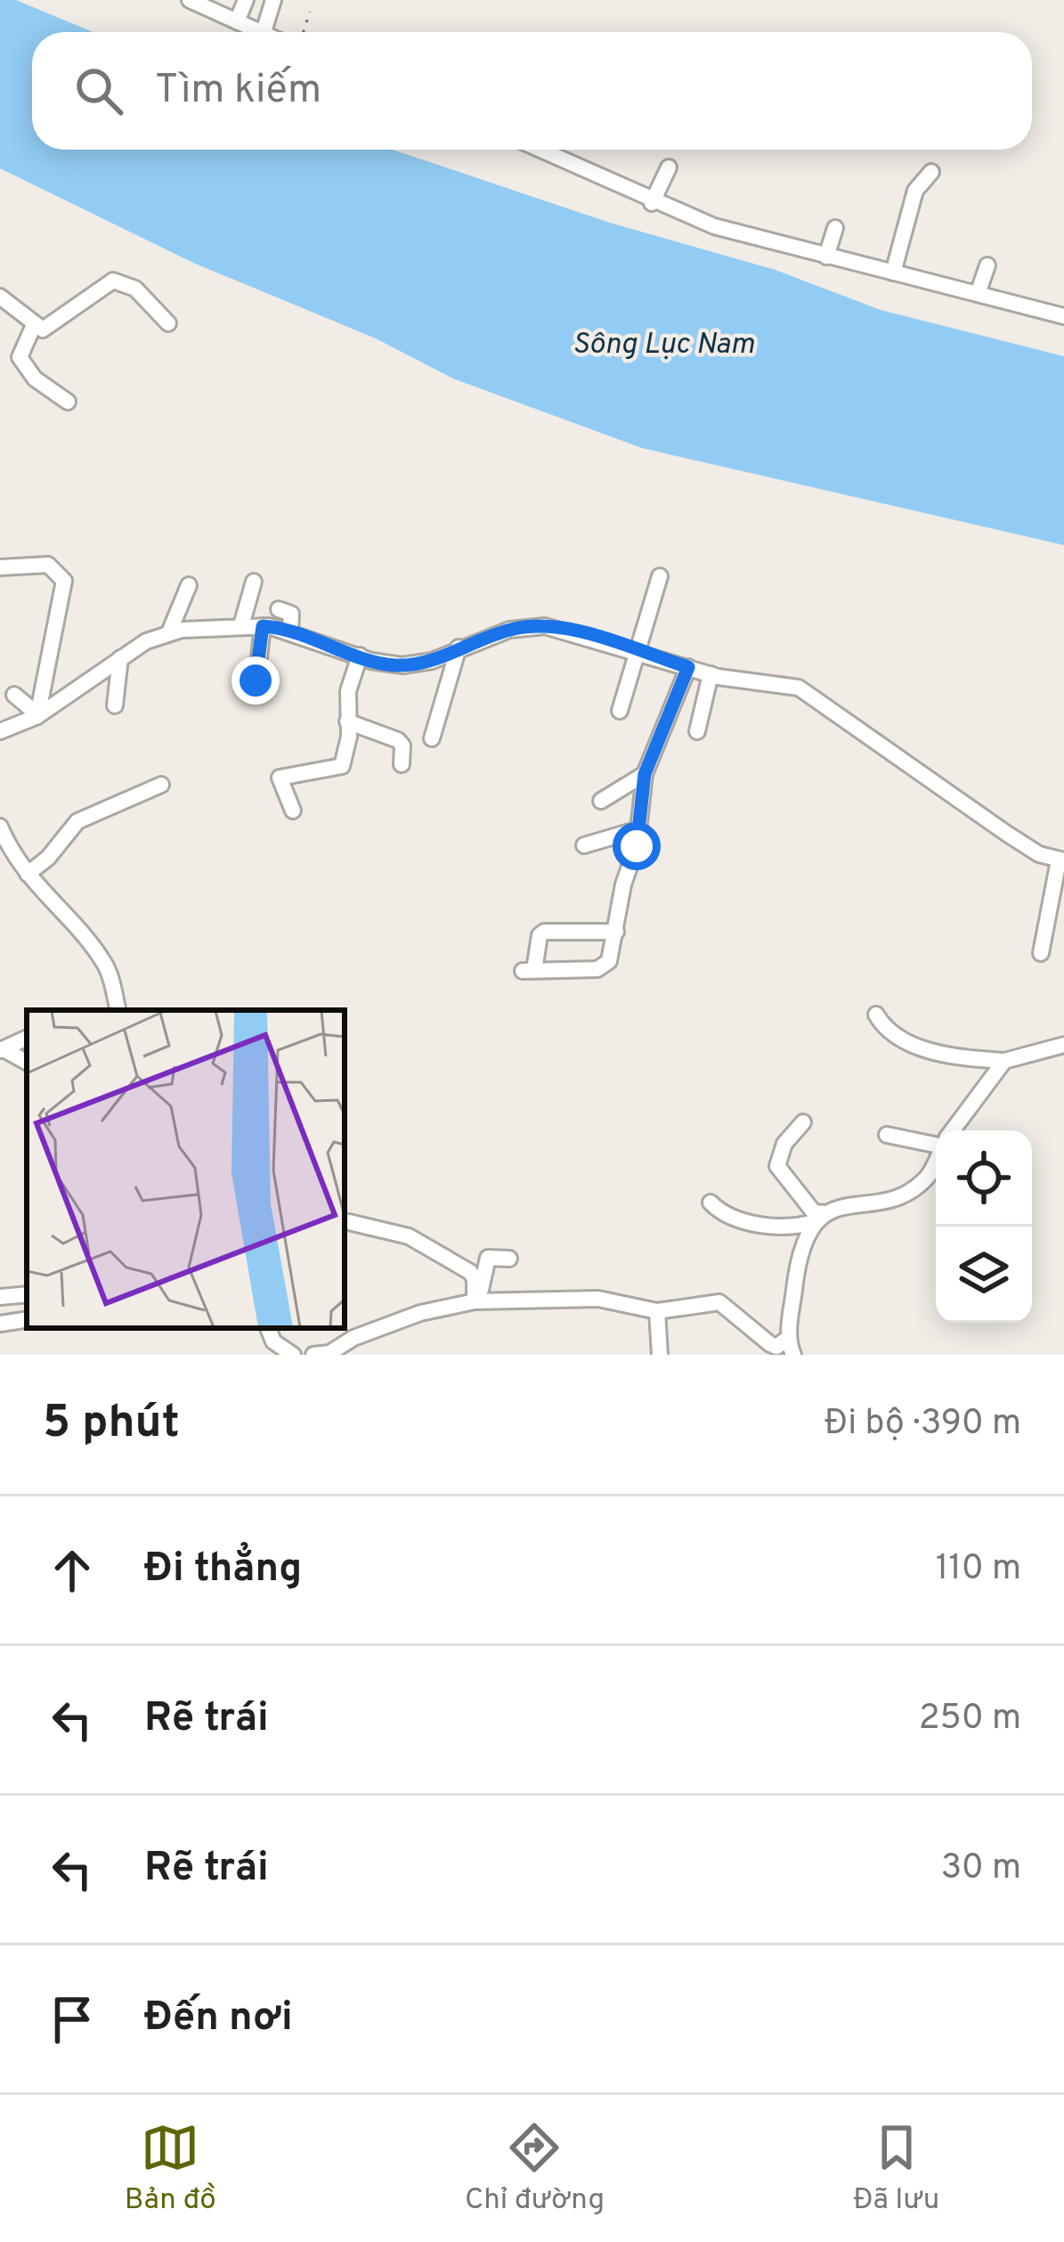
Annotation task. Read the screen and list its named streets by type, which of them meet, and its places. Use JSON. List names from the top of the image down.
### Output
{
  "water": ["Sông Lục Nam"],
  "page": {
    "search": "Tìm kiếm",
    "heading": ["5 phút", "Đi bộ · 390 m"],
    "list": [
      ["Đi thẳng", "110 m"],
      ["Rẽ trái", "250 m"],
      ["Rẽ trái", "30 m"],
      "Đến nơi"
    ],
    "nav": ["Bản đồ", "Chỉ đường", "Đã lưu"]
  }
}
